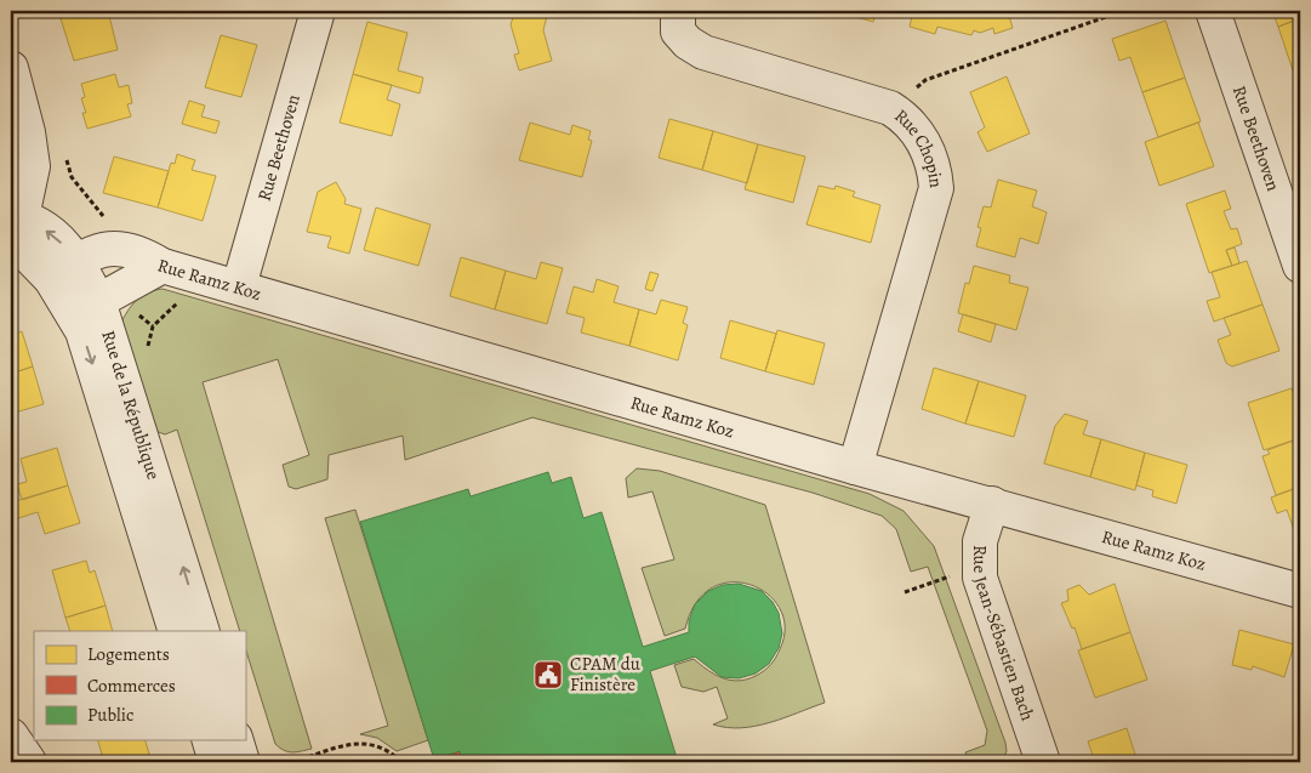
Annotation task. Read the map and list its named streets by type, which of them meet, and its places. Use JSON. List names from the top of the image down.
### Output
{
  "streets": {
    "street": [
      "Rue Beethoven",
      "Rue Chopin",
      "Rue Ramz Koz",
      "Rue de la République",
      "Rue Jean-Sébastien Bach"
    ]
  },
  "crossings": [
    ["Rue Beethoven", "Rue Ramz Koz"],
    ["Rue Chopin", "Rue Ramz Koz"],
    ["Rue Ramz Koz", "Rue de la République"],
    ["Rue Ramz Koz", "Rue Jean-Sébastien Bach"]
  ],
  "places": {
    "public building": ["CPAM du Finistère"]
  },
  "legend": ["Logements", "Commerces", "Public"]
}
